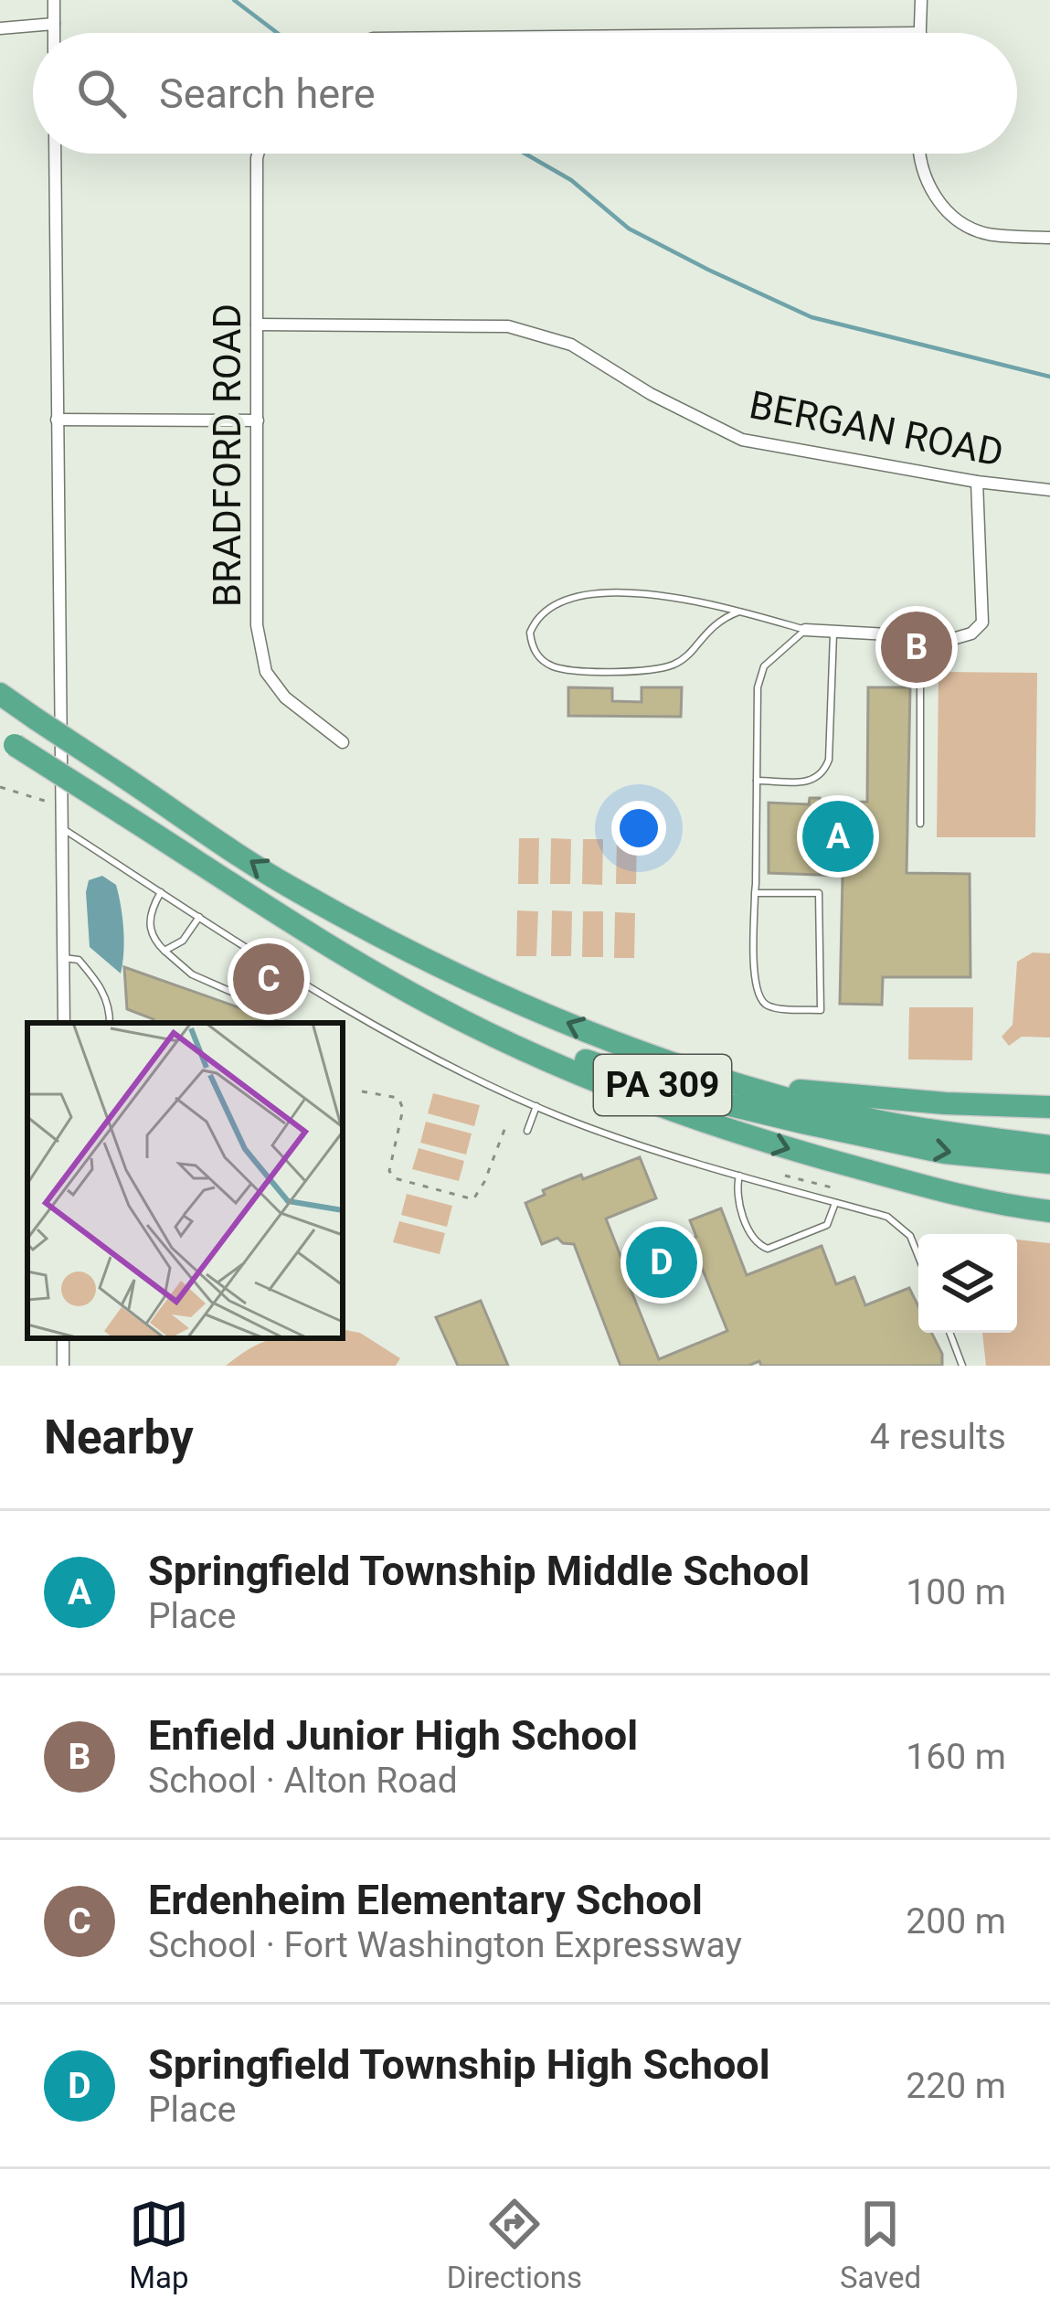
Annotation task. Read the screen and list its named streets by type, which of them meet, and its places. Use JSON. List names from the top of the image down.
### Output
{
  "streets": {
    "highway": ["PA 309"],
    "street": ["BERGAN ROAD", "BRADFORD ROAD"]
  },
  "crossings": [
    ["BERGAN ROAD", "BRADFORD ROAD"]
  ],
  "page": {
    "search": "Search here",
    "pins": [
      "B",
      "A",
      "C",
      "D"
    ],
    "heading": ["Nearby", "4 results"],
    "list": [
      {
        "mark": "A",
        "name": "Springfield Township Middle School",
        "note": "Place",
        "value": "100 m"
      },
      {
        "mark": "B",
        "name": "Enfield Junior High School",
        "note": "School · Alton Road",
        "value": "160 m"
      },
      {
        "mark": "C",
        "name": "Erdenheim Elementary School",
        "note": "School · Fort Washington Expressway",
        "value": "200 m"
      },
      {
        "mark": "D",
        "name": "Springfield Township High School",
        "note": "Place",
        "value": "220 m"
      }
    ],
    "nav": ["Map", "Directions", "Saved"]
  }
}
